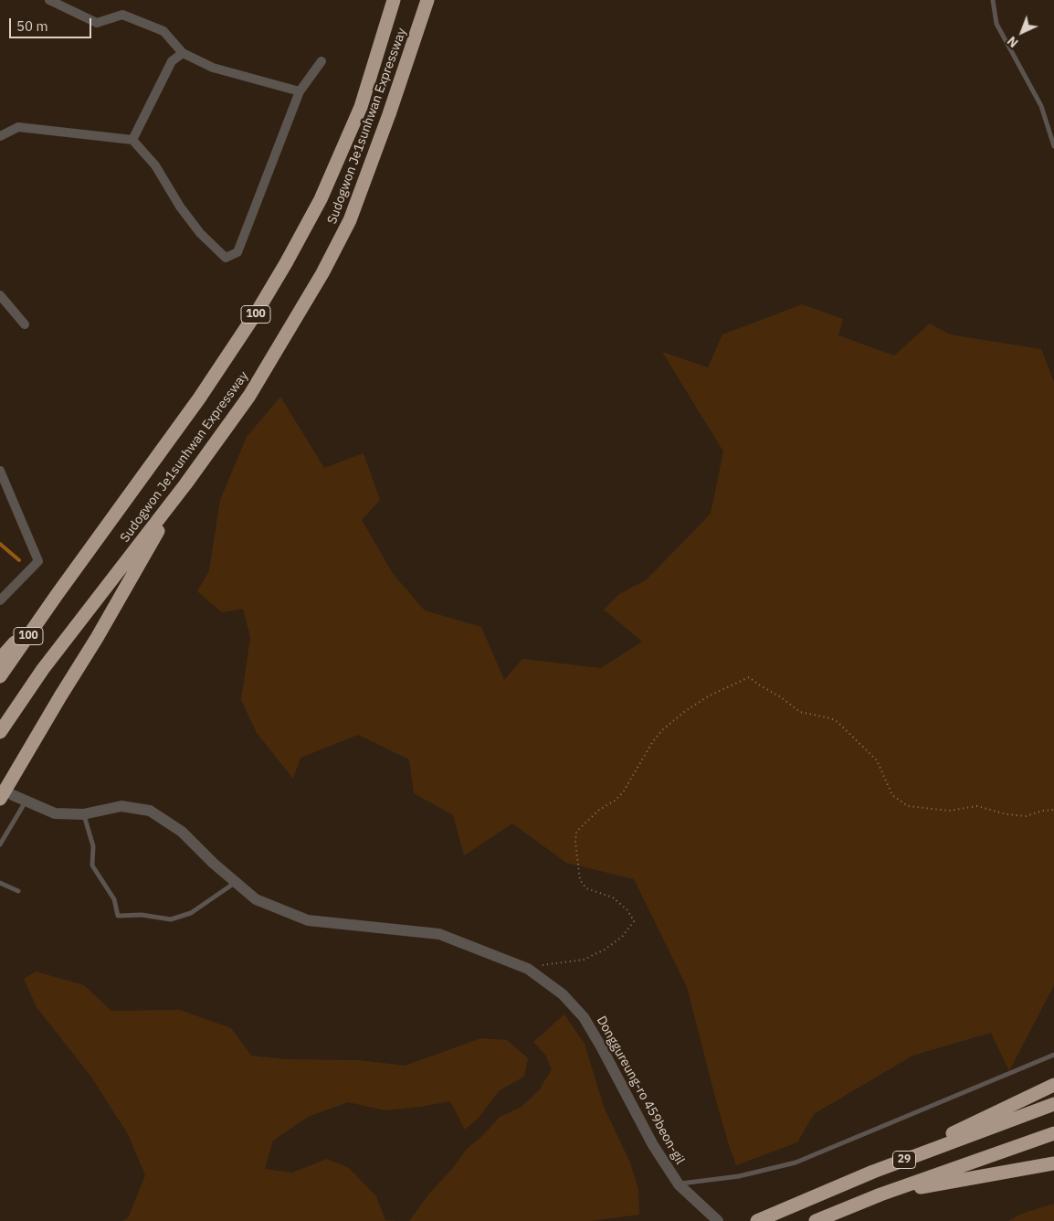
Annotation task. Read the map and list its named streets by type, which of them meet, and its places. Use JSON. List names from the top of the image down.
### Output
{
  "streets": {
    "highway": ["Sudogwon Je1sunhwan Expressway", "100", "29"],
    "street": ["Donggureung-ro 459beon-gil"]
  },
  "scale_bar": "50 m",
  "north": "bottom left"
}
